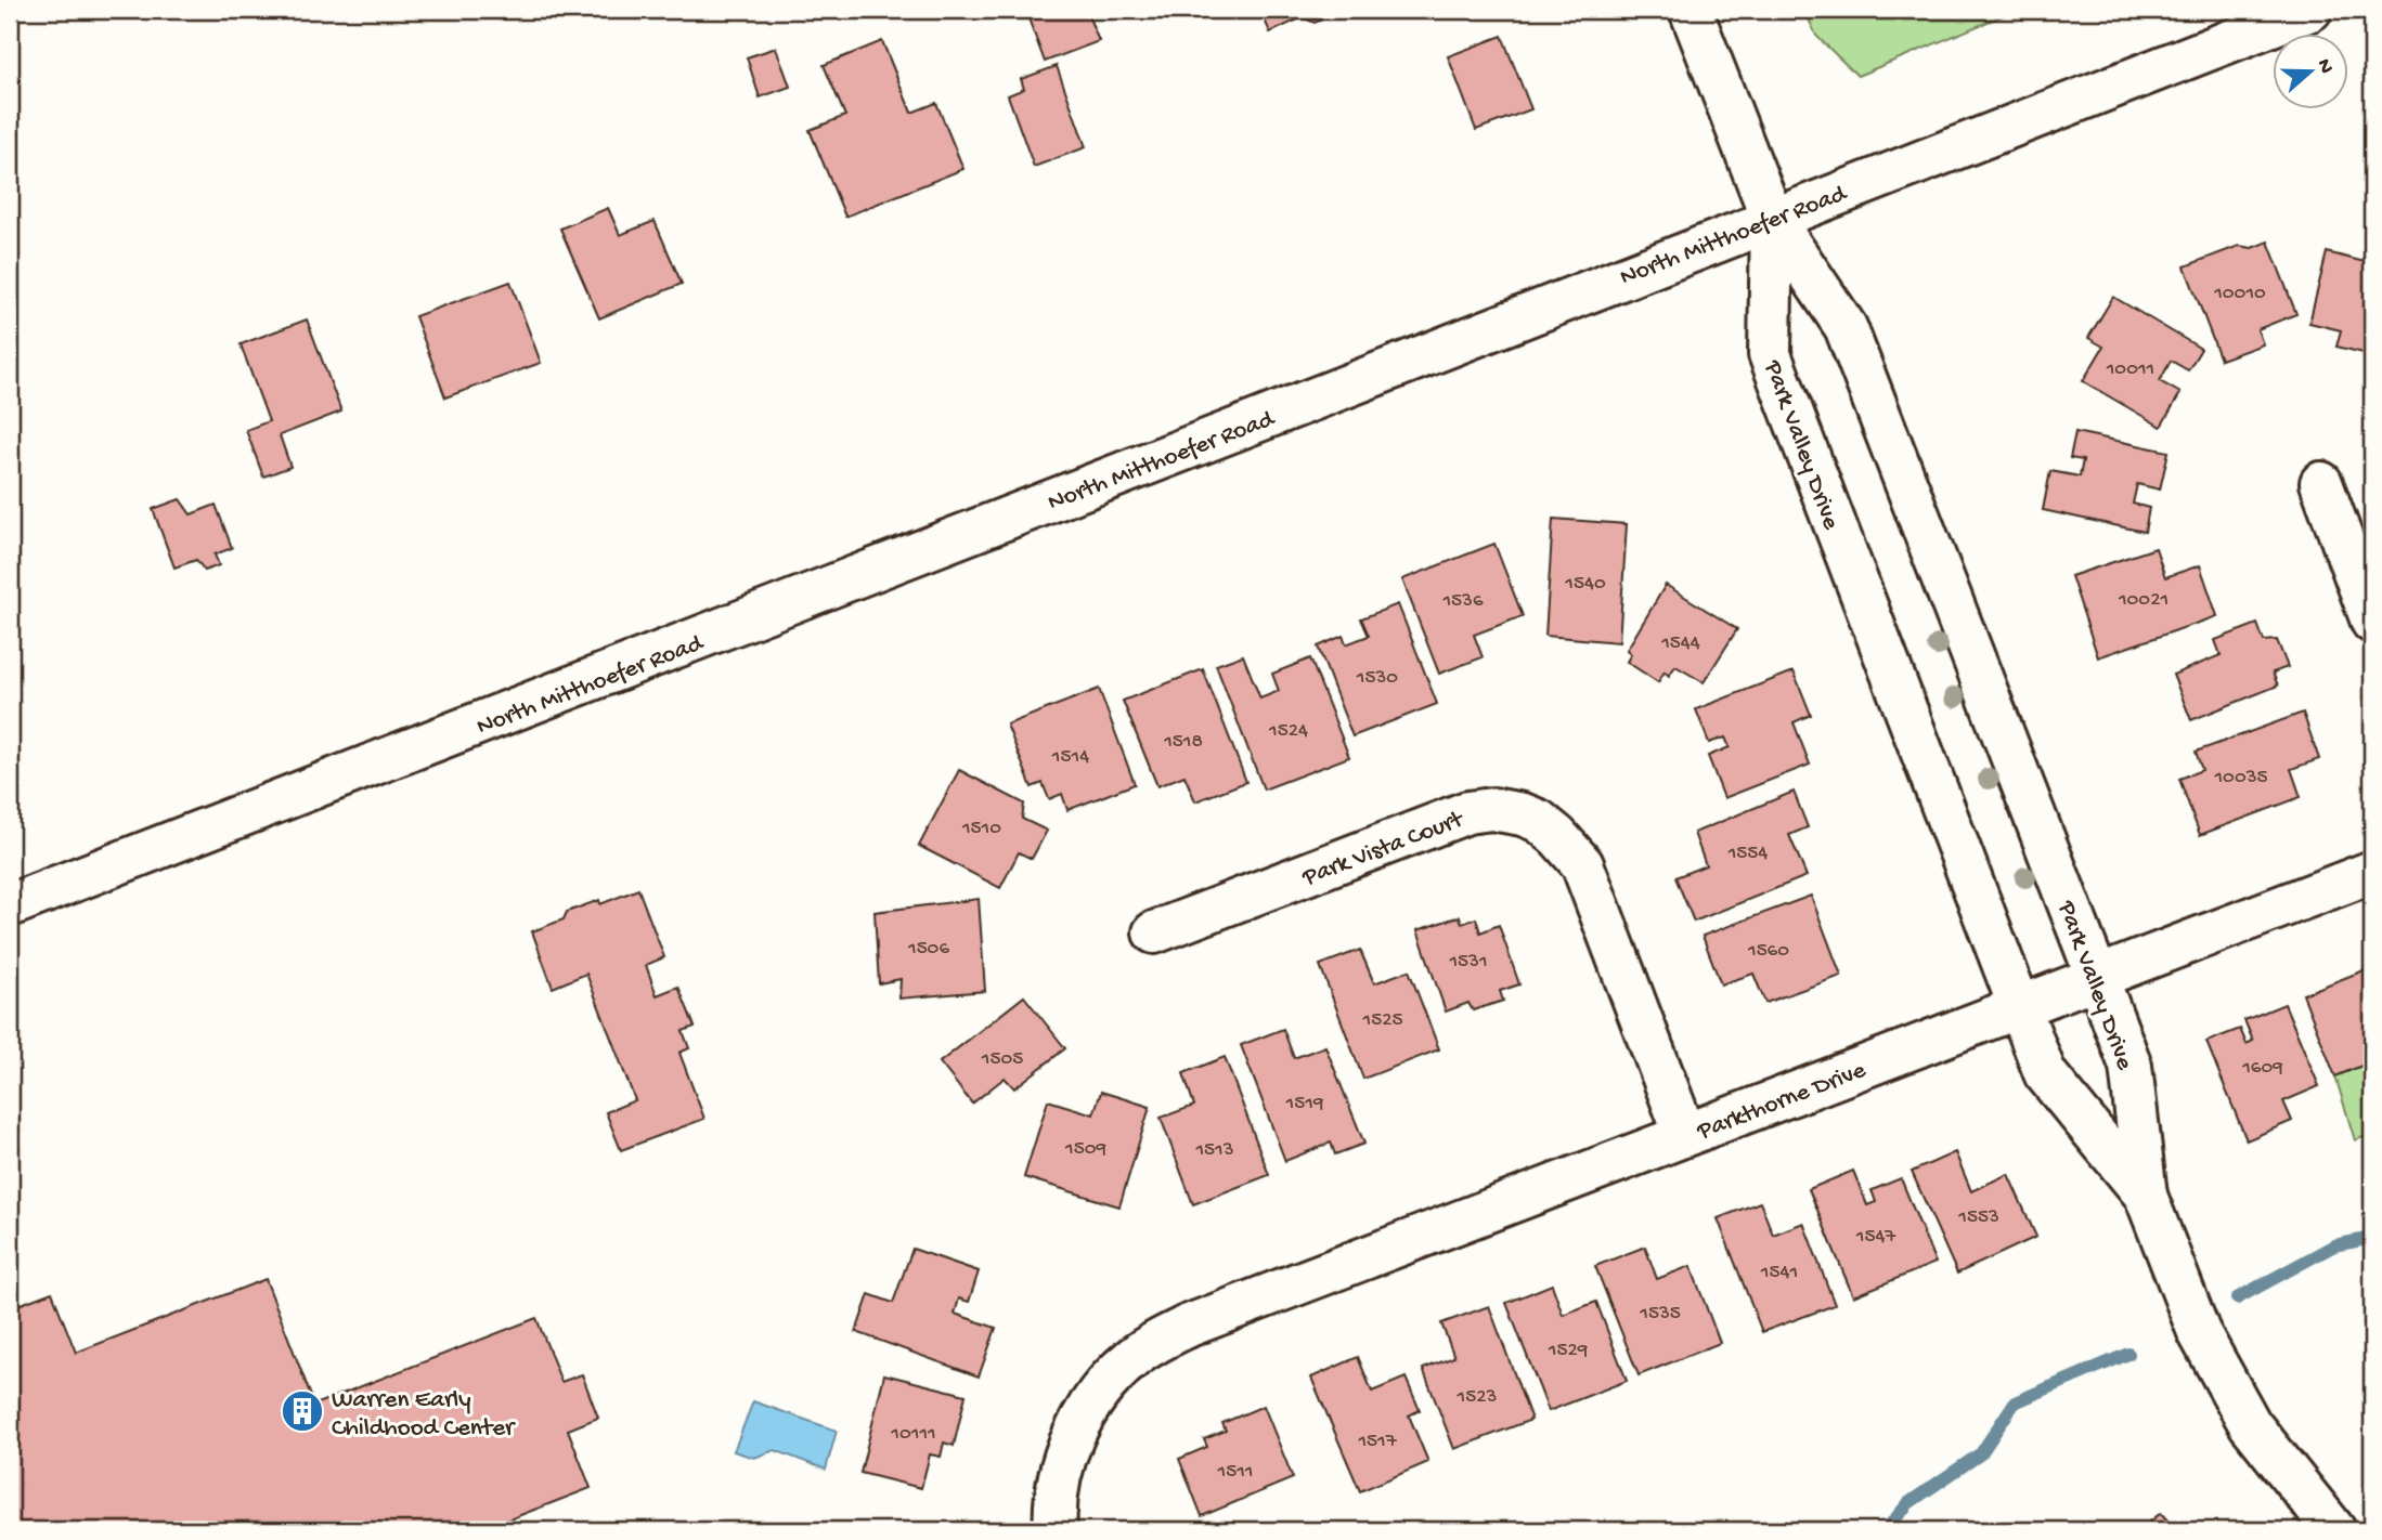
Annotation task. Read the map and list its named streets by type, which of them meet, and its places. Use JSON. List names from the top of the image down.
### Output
{
  "streets": {
    "street": [
      "North Mitthoefer Road",
      "Park Valley Drive",
      "Park Vista Court",
      "Parkthorne Drive"
    ]
  },
  "crossings": [
    ["North Mitthoefer Road", "Park Valley Drive"],
    ["Park Valley Drive", "Parkthorne Drive"],
    ["Park Vista Court", "Parkthorne Drive"]
  ],
  "places": {
    "building": ["Warren Early Childhood Center"]
  },
  "house_numbers": [
    "10010",
    "10011",
    "1540",
    "10021",
    "1536",
    "1544",
    "1530",
    "1524",
    "1518",
    "1514",
    "10035",
    "1510",
    "1554",
    "1506",
    "1560",
    "1531",
    "1525",
    "1505",
    "1609",
    "1519",
    "1509",
    "1513",
    "1553",
    "1547",
    "1541",
    "1535",
    "1529",
    "1523",
    "10111",
    "1517",
    "1511"
  ],
  "north": "right"
}
